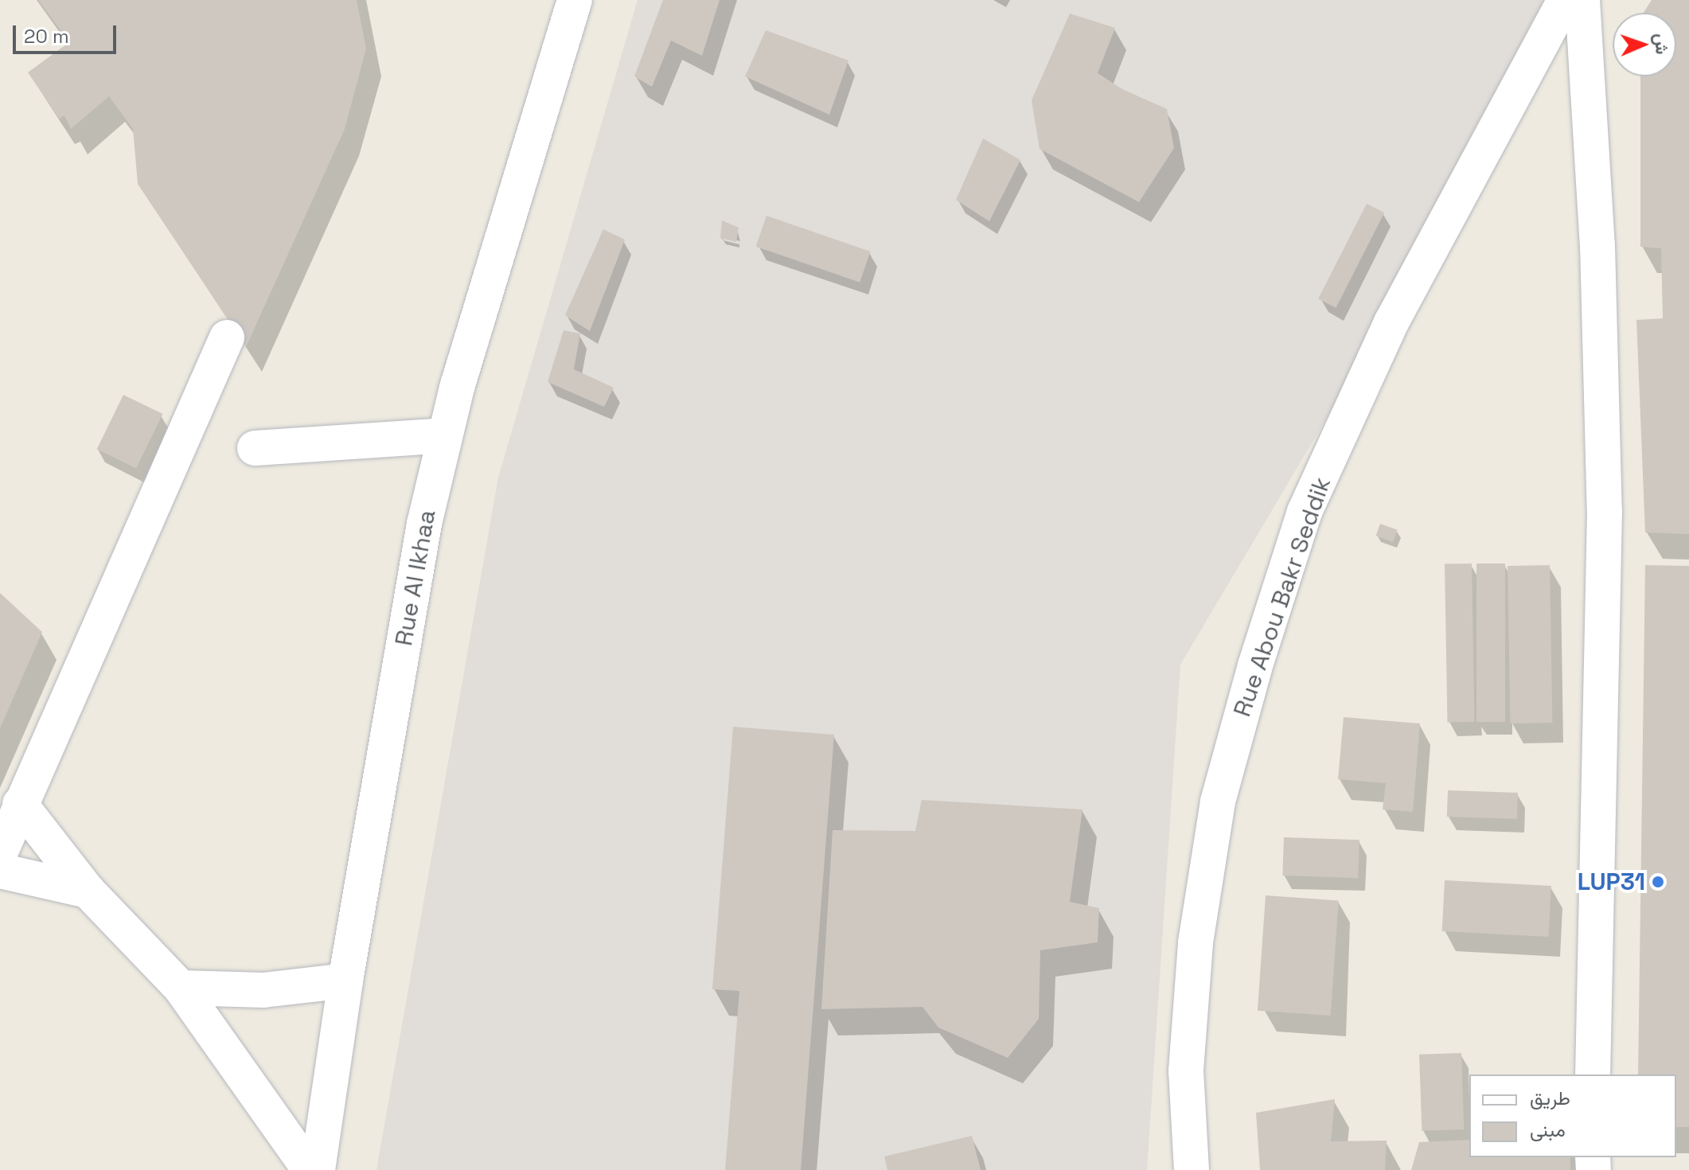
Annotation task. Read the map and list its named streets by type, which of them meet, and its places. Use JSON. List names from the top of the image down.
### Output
{
  "streets": {
    "street": ["Rue Al Ikhaa", "Rue Abou Bakr Seddik"]
  },
  "places": ["LUP31"],
  "legend": ["طريق", "مبنى"],
  "scale_bar": "20 m",
  "north": "right"
}
